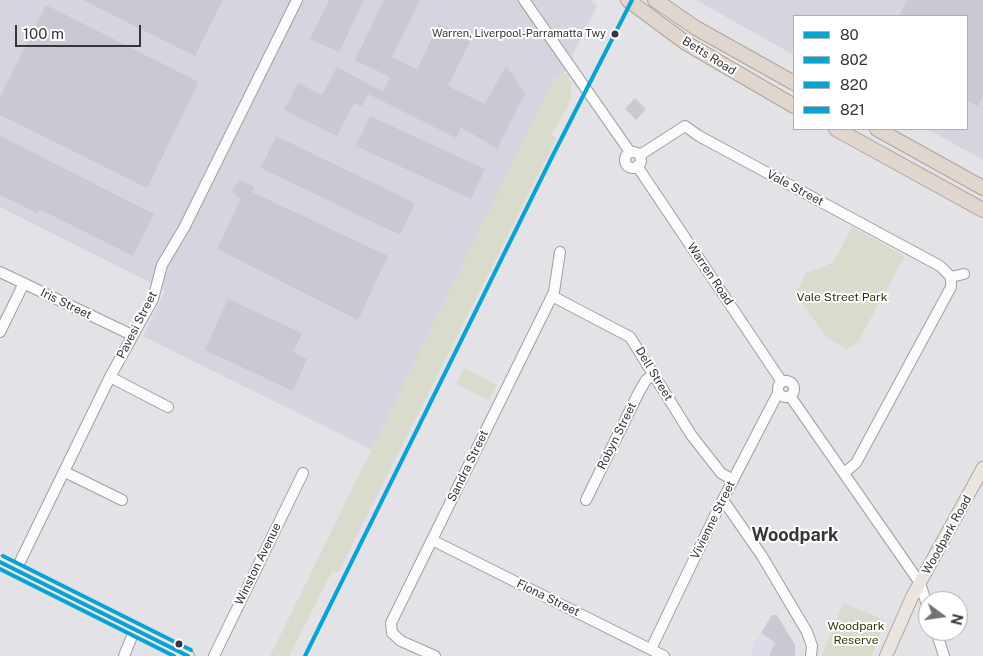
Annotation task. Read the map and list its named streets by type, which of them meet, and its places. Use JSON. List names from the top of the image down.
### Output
{
  "streets": {
    "highway": ["Betts Road"],
    "main road": ["Woodpark Road"],
    "street": [
      "Vale Street",
      "Warren Road",
      "Iris Street",
      "Pavesi Street",
      "Dell Street",
      "Robyn Street",
      "Sandra Street",
      "Vivienne Street",
      "Winston Avenue",
      "Fiona Street"
    ]
  },
  "crossings": [
    ["Vale Street", "Warren Road"],
    ["Warren Road", "Vivienne Street"],
    ["Iris Street", "Pavesi Street"],
    ["Dell Street", "Robyn Street"],
    ["Dell Street", "Sandra Street"],
    ["Dell Street", "Vivienne Street"],
    ["Sandra Street", "Fiona Street"],
    ["Vivienne Street", "Fiona Street"]
  ],
  "districts": ["Woodpark"],
  "parks": ["Vale Street Park", "Woodpark Reserve"],
  "places": ["Warren, Liverpool-Parramatta Twy"],
  "lines": [
    "transit line 80",
    "transit line 821",
    "transit line 802",
    "transit line 820"
  ],
  "legend": [
    "80",
    "802",
    "820",
    "821"
  ],
  "scale_bar": "100 m",
  "north": "right"
}
